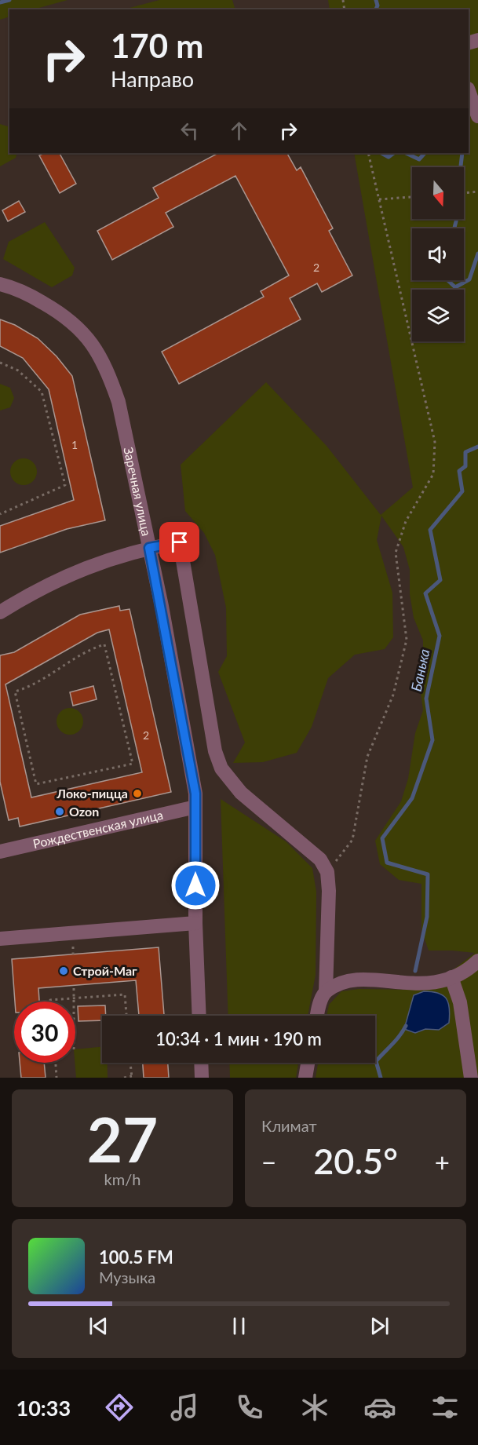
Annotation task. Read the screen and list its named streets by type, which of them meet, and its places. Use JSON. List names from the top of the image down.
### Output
{
  "streets": {
    "street": ["Заречная улица", "Рождественская улица"]
  },
  "crossings": [
    ["Заречная улица", "Рождественская улица"]
  ],
  "water": ["Банька"],
  "places": ["Локо-пицца", "Ozon", "Строй-Маг"],
  "house_numbers": ["2", "1", "2"],
  "north": "bottom",
  "page": {
    "turn": ["170 m", "Направо"],
    "limit": "30",
    "trip": "10:34 · 1 мин · 190 m",
    "tile": [
      ["27", "km/h"],
      "Климат"
    ],
    "heat": ["−", "20.5°", "+"],
    "song": ["100.5 FM", "Музыка"],
    "tabs": "10:33"
  }
}
